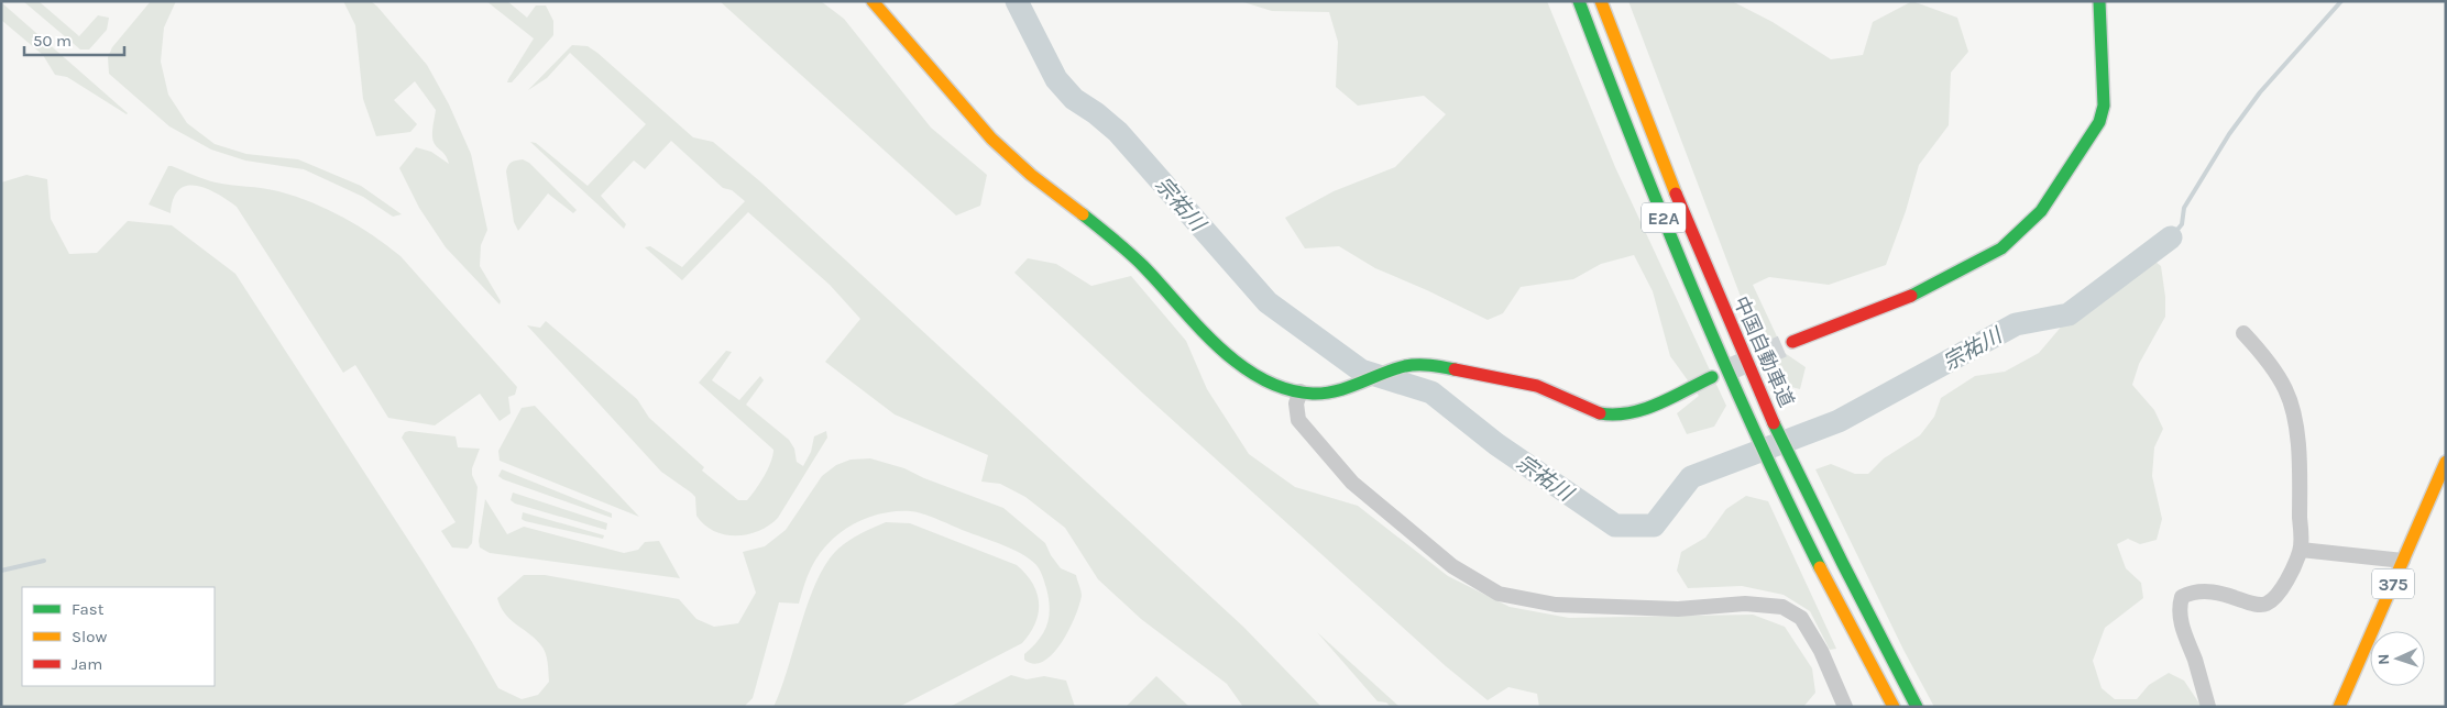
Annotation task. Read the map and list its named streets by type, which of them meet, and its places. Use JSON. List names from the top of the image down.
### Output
{
  "streets": {
    "main road": ["E2A", "中国自動車道", "375"]
  },
  "water": ["宗祐川"],
  "legend": ["Fast", "Slow", "Jam"],
  "scale_bar": "50 m",
  "north": "left"
}
